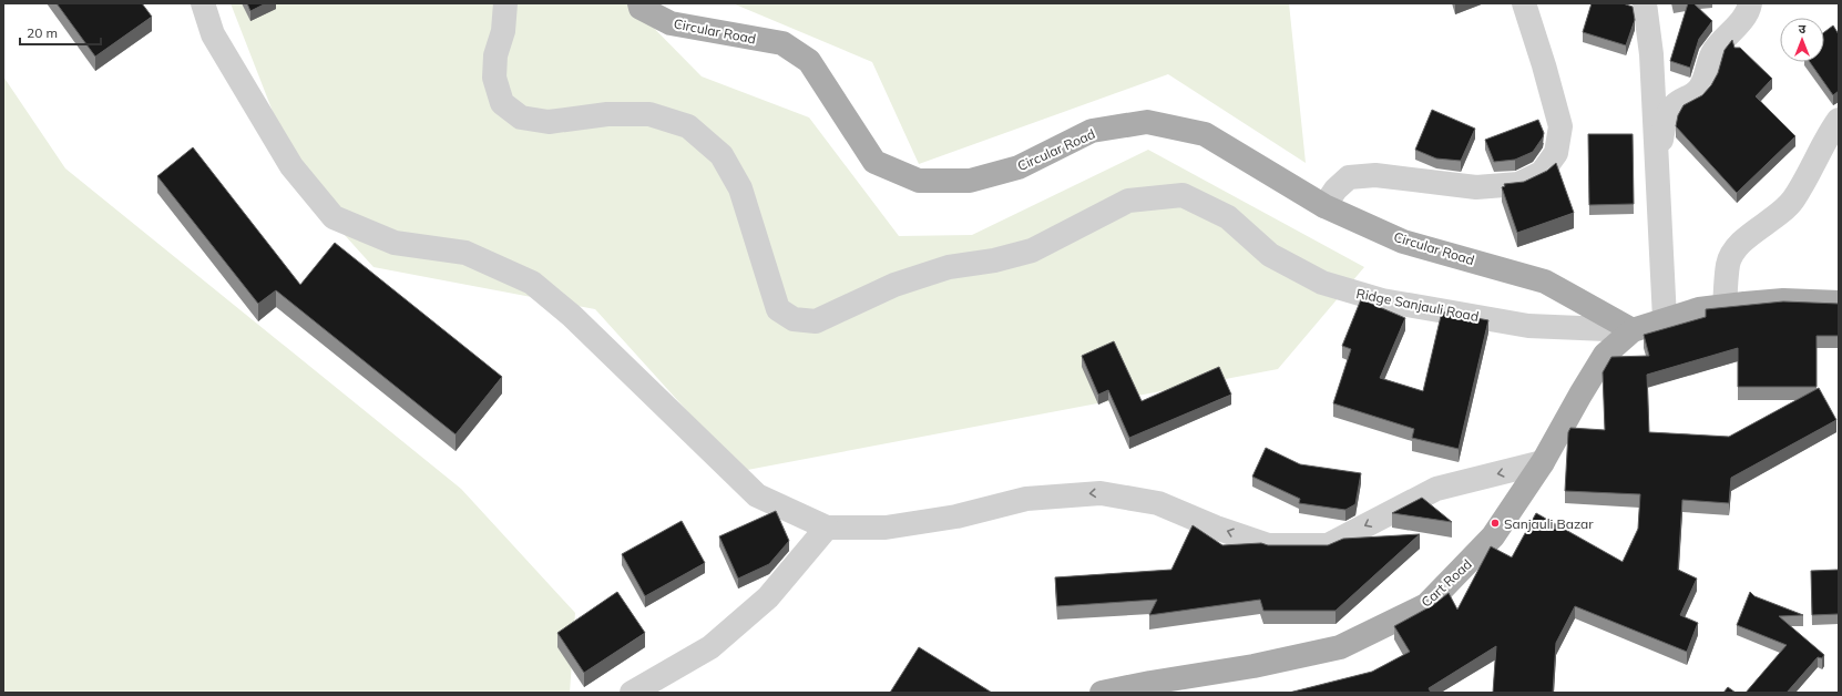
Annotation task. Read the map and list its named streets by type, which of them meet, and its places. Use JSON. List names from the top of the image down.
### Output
{
  "streets": {
    "main road": ["Circular Road", "Cart Road"],
    "street": ["Ridge Sanjauli Road"]
  },
  "crossings": [
    ["Circular Road", "Ridge Sanjauli Road"],
    ["Circular Road", "Cart Road"],
    ["Ridge Sanjauli Road", "Cart Road"]
  ],
  "places": ["Sanjauli Bazar"],
  "scale_bar": "20 m",
  "north": "top"
}
